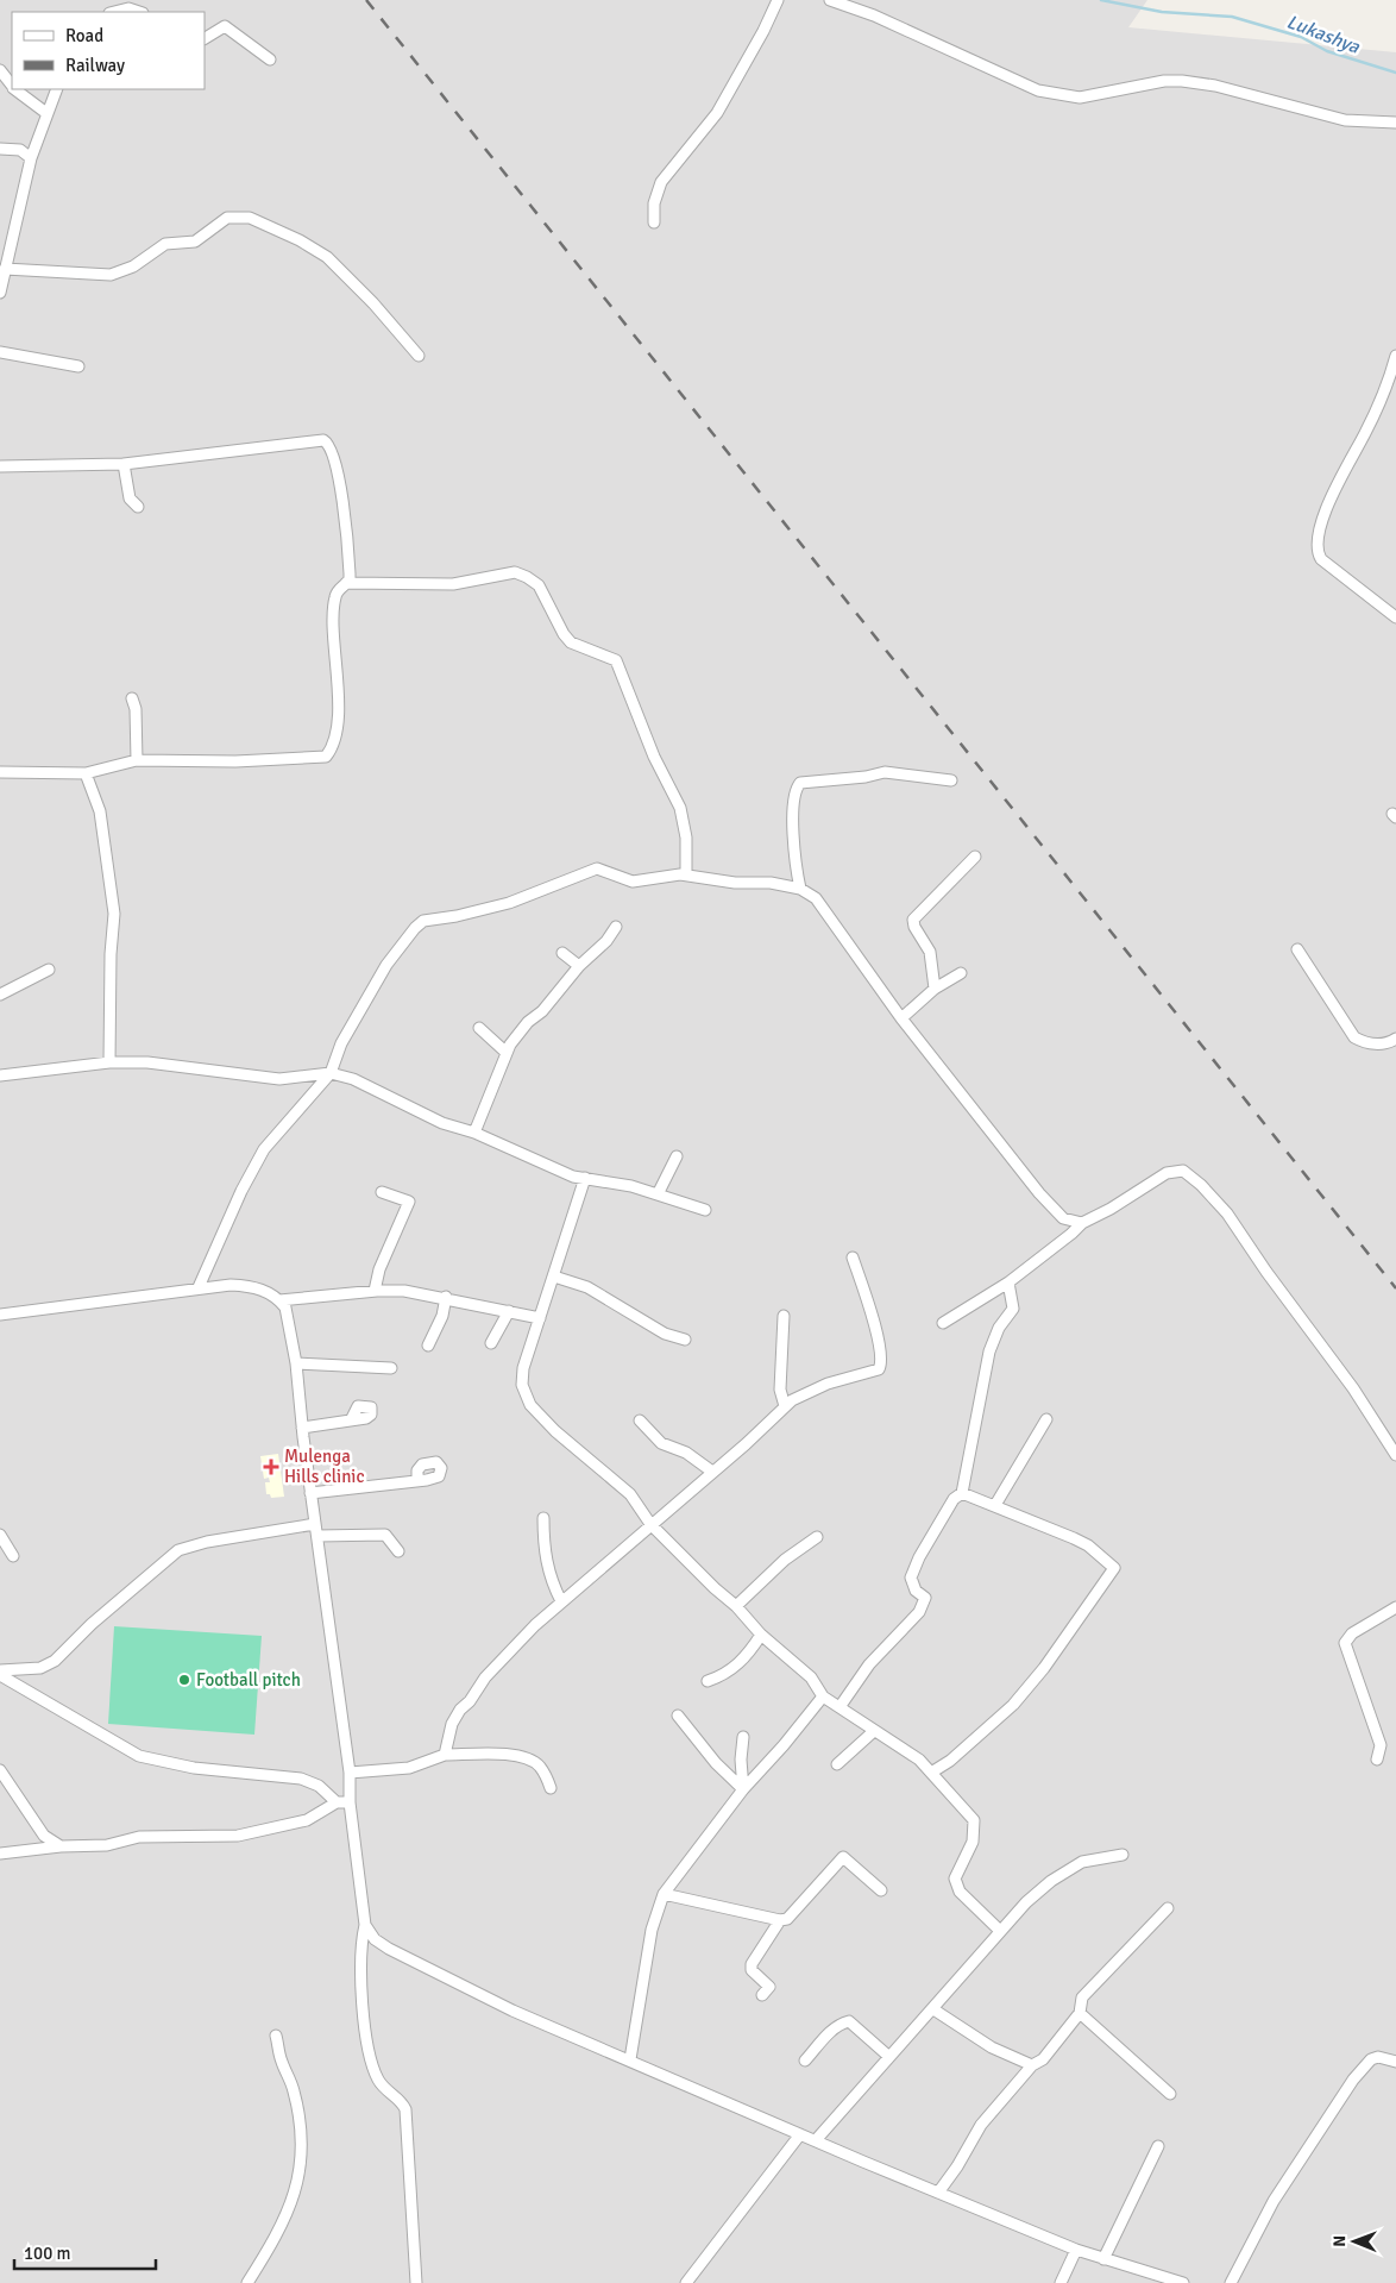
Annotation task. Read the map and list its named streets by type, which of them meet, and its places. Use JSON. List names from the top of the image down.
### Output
{
  "water": ["Lukashya"],
  "places": {
    "health": ["Mulenga Hills clinic"],
    "other": ["Football pitch"]
  },
  "legend": ["Road", "Railway"],
  "scale_bar": "100 m",
  "north": "left"
}
